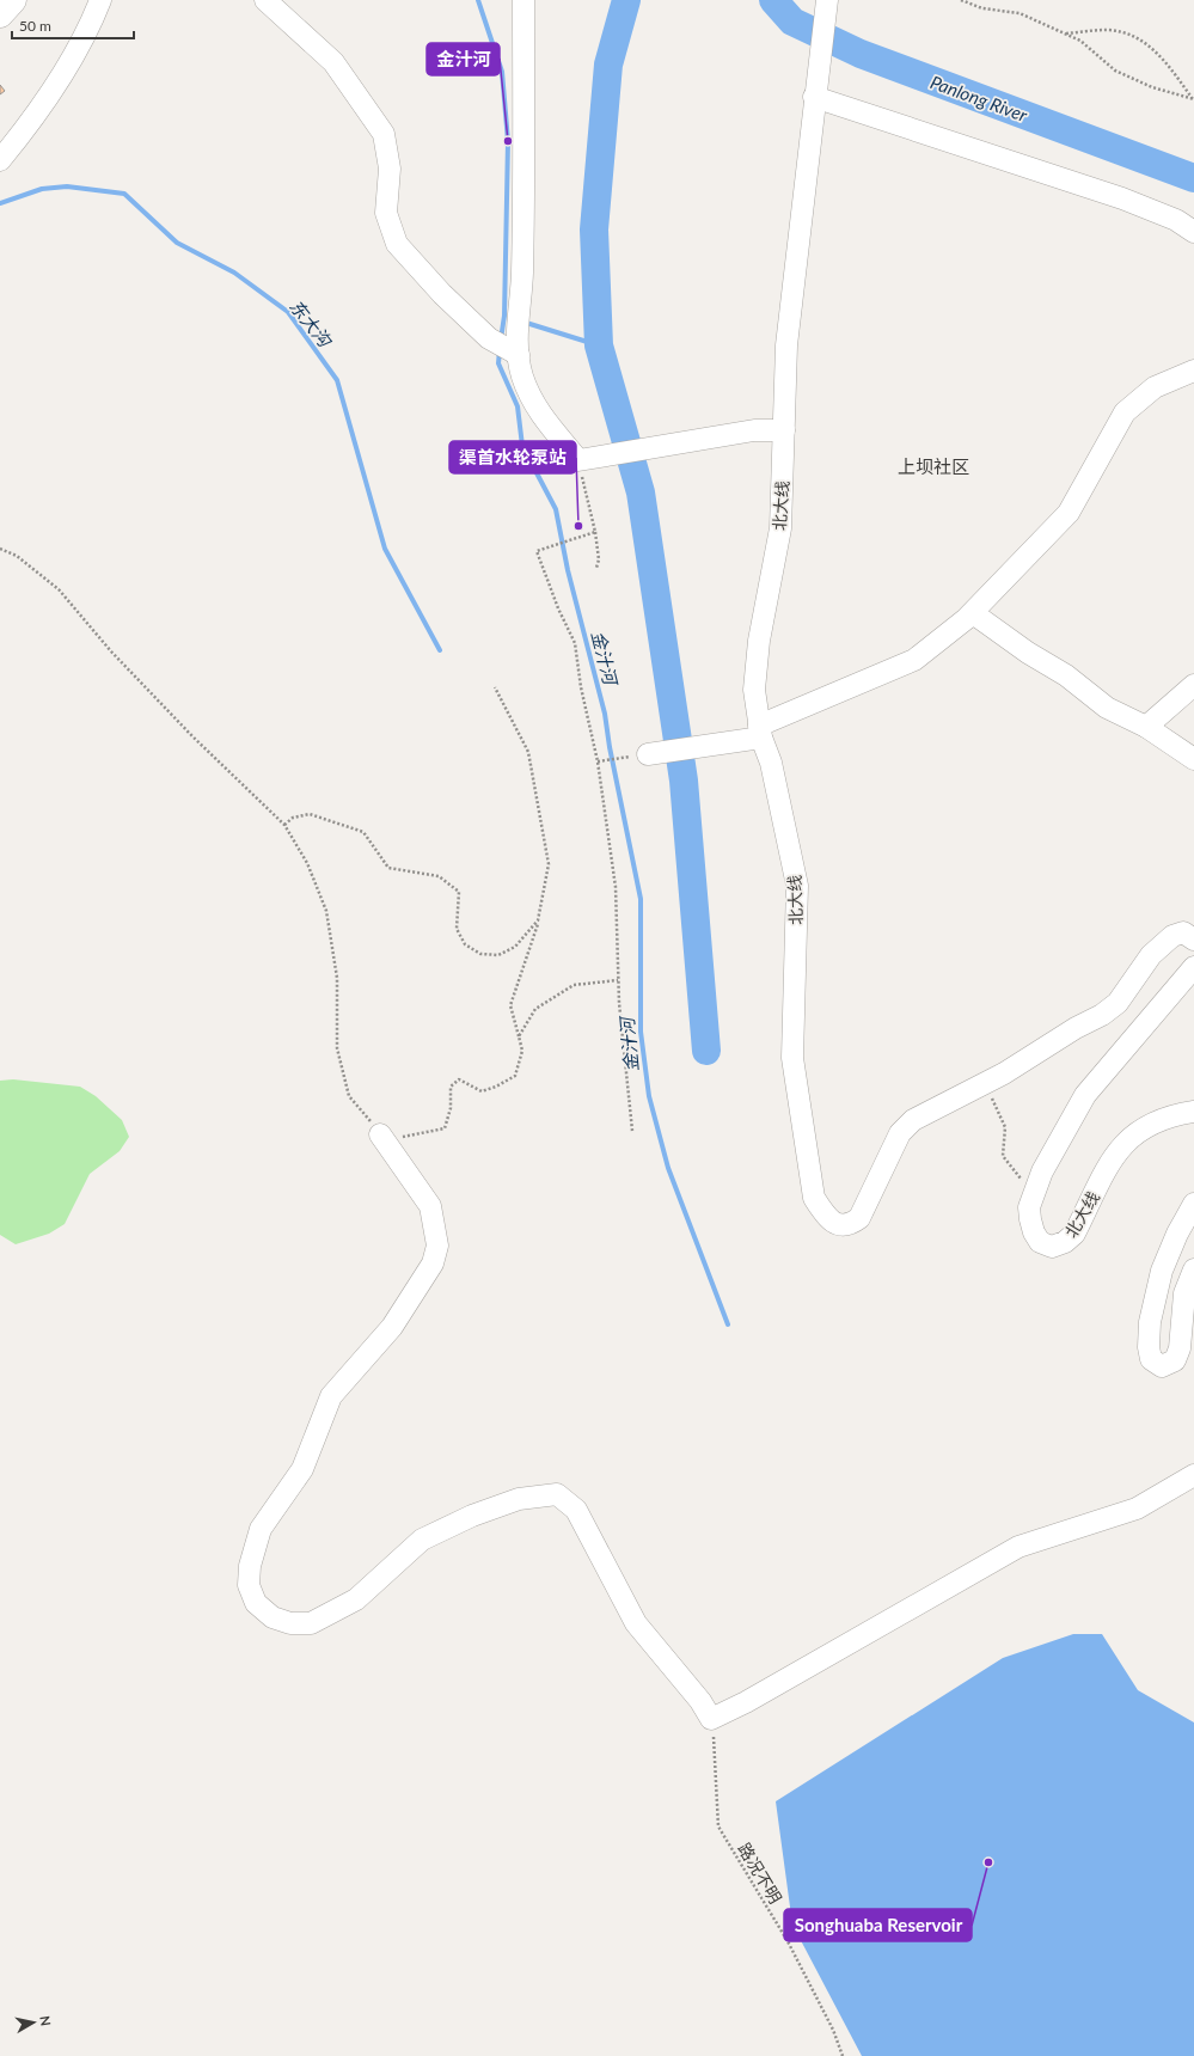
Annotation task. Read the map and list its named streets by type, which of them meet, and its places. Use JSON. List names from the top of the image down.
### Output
{
  "streets": {
    "street": ["北大线"],
    "path": ["路况不明"]
  },
  "districts": ["上坝社区"],
  "water": ["Panlong River", "东大沟", "金汁河"],
  "places": ["金汁河", "渠首水轮泵站", "Songhuaba Reservoir"],
  "scale_bar": "50 m",
  "north": "right"
}
